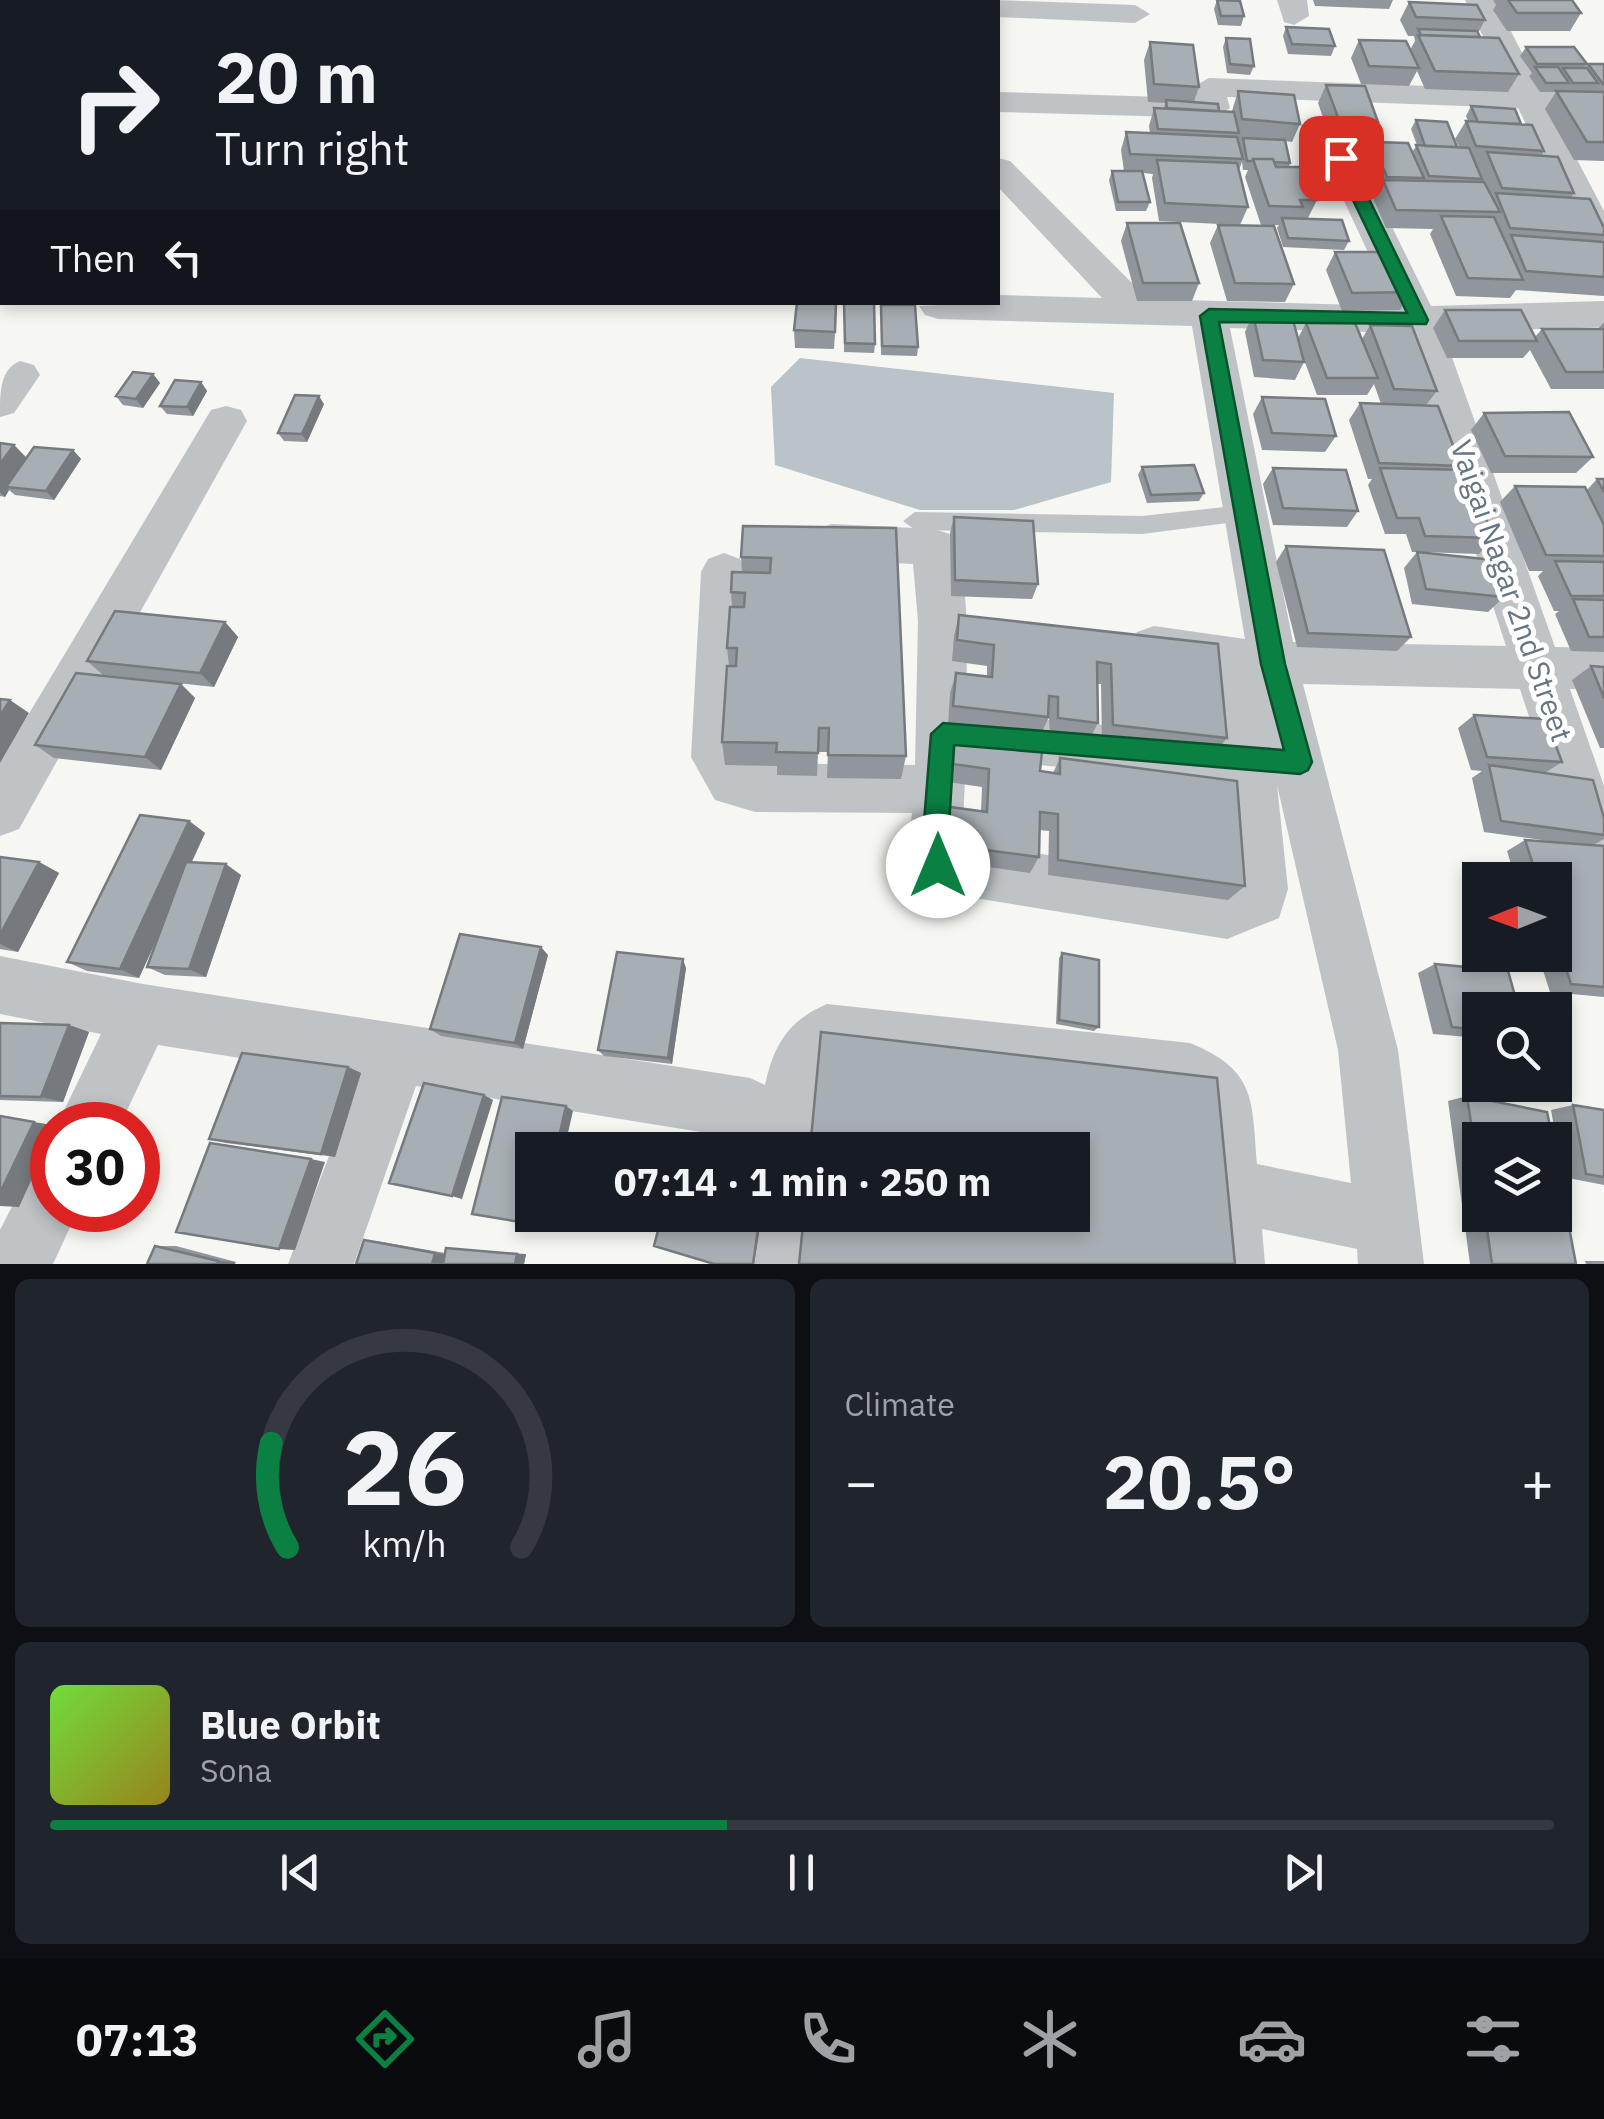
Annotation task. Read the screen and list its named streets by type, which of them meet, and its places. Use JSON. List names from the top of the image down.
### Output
{
  "streets": {
    "street": ["Vaigai Nagar 2nd Street"]
  },
  "north": "left",
  "page": {
    "turn": ["20 m", "Turn right"],
    "then": "Then",
    "limit": "30",
    "trip": "07:14 · 1 min · 250 m",
    "tile": "Climate",
    "heat": ["−", "20.5°", "+"],
    "song": ["Blue Orbit", "Sona"],
    "tabs": "07:13",
    "gauge": ["26", "km/h"]
  }
}
